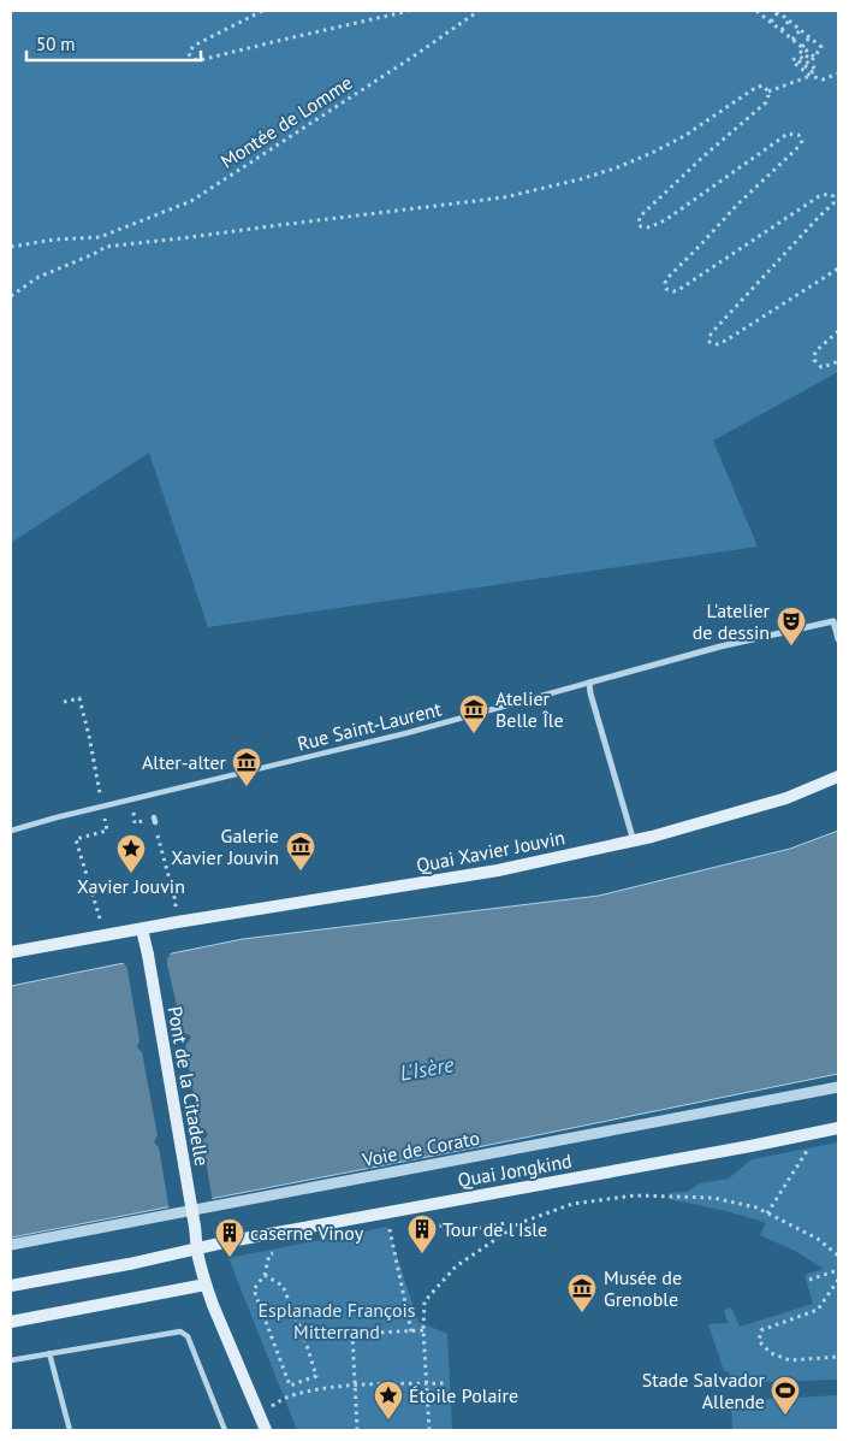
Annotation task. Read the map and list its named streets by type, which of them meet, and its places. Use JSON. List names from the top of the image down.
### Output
{
  "streets": {
    "main road": ["Quai Xavier Jouvin", "Pont de la Citadelle", "Quai Jongkind"],
    "street": ["Rue Saint-Laurent", "Voie de Corato"],
    "path": ["Montée de Lomme"]
  },
  "crossings": [
    ["Quai Xavier Jouvin", "Pont de la Citadelle"],
    ["Pont de la Citadelle", "Quai Jongkind"]
  ],
  "water": ["L'Isère"],
  "parks": ["Esplanade François Mitterrand"],
  "places": {
    "theatre": ["L'atelier de dessin"],
    "museum": [
      "Atelier Belle Île",
      "Alter-alter",
      "Galerie Xavier Jouvin",
      "Musée de Grenoble"
    ],
    "place": ["Xavier Jouvin", "Étoile Polaire"],
    "building": ["Tour de l'Isle", "caserne Vinoy"],
    "sports": ["Stade Salvador Allende"]
  },
  "scale_bar": "50 m"
}
